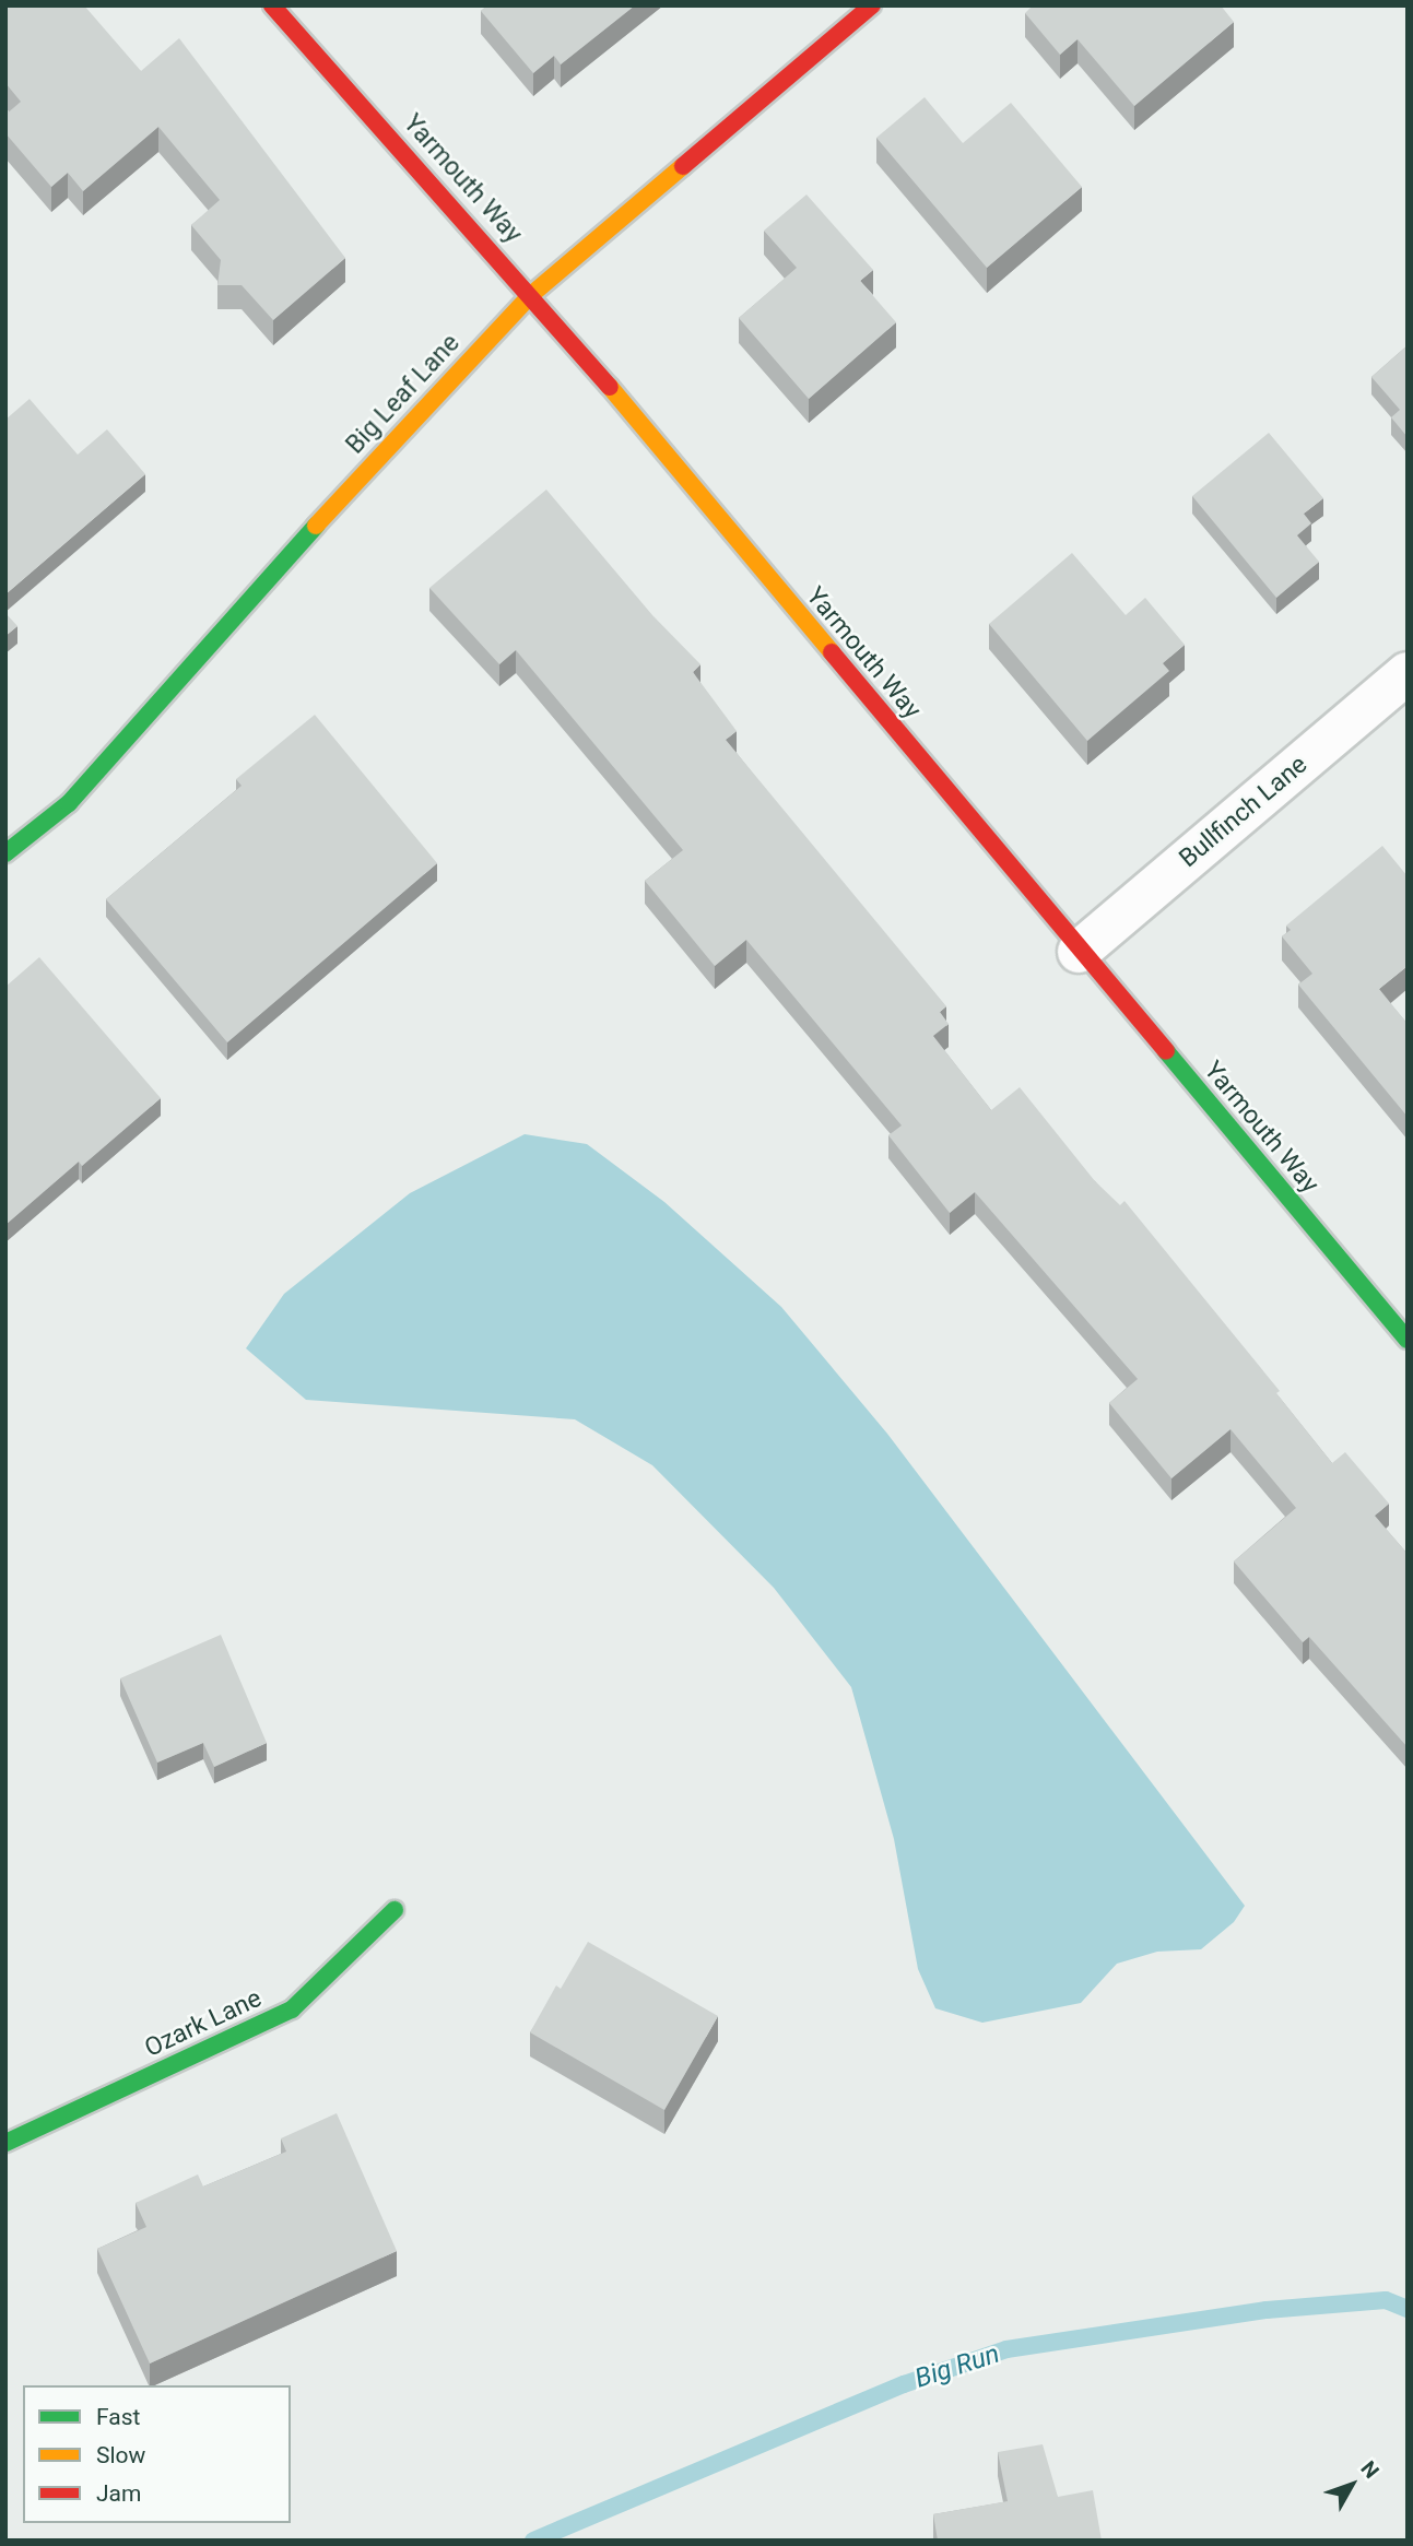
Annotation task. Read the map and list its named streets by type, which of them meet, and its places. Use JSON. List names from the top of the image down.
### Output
{
  "streets": {
    "street": [
      "Yarmouth Way",
      "Big Leaf Lane",
      "Bullfinch Lane",
      "Ozark Lane"
    ]
  },
  "crossings": [
    ["Yarmouth Way", "Big Leaf Lane"],
    ["Yarmouth Way", "Bullfinch Lane"]
  ],
  "water": ["Big Run"],
  "legend": ["Fast", "Slow", "Jam"],
  "north": "top right"
}
